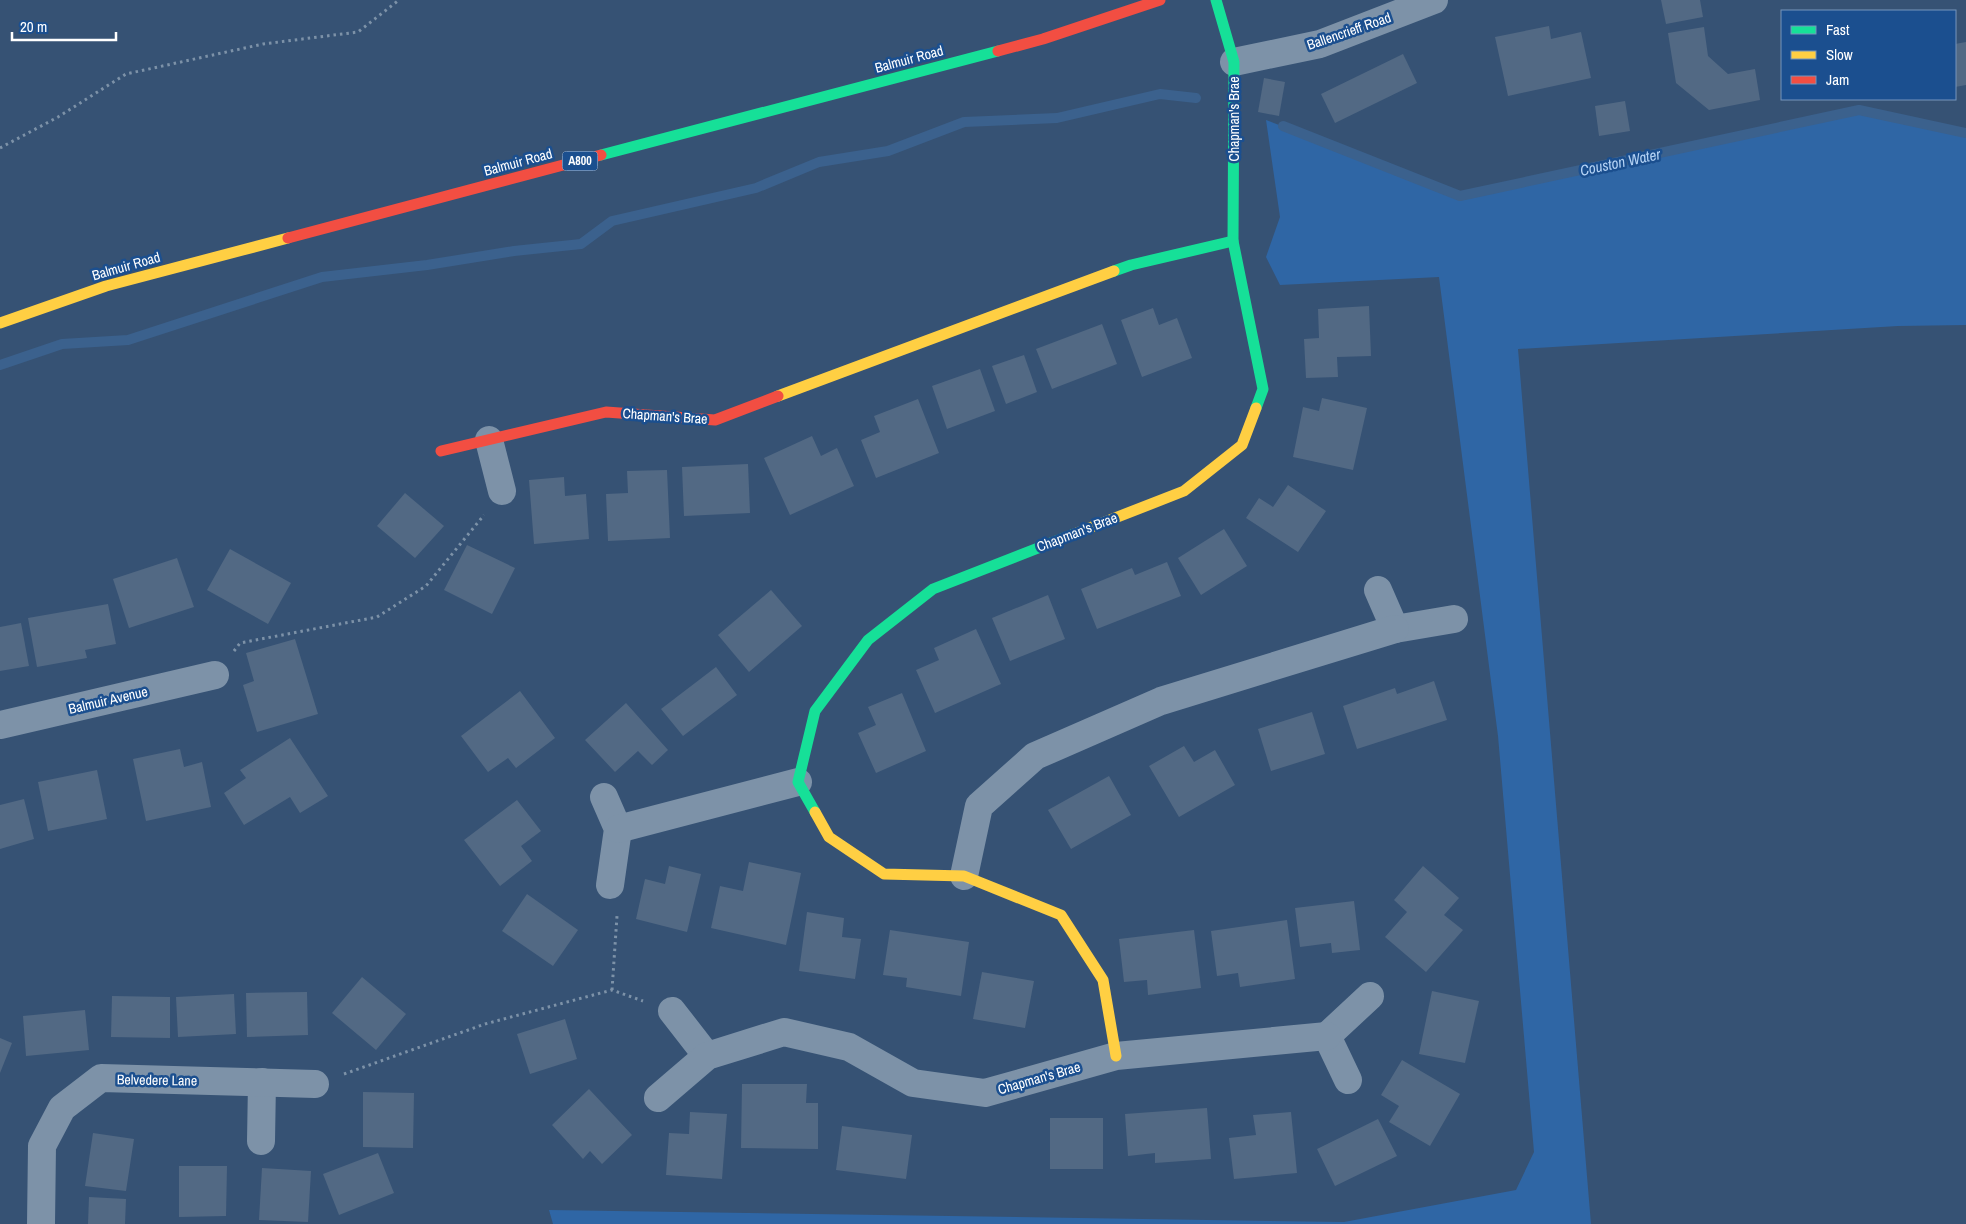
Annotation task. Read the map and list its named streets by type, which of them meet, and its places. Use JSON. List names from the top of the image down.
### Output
{
  "streets": {
    "street": [
      "Ballencrieff Road",
      "Balmuir Road",
      "Chapman's Brae",
      "A800",
      "Balmuir Avenue",
      "Belvedere Lane"
    ]
  },
  "crossings": [
    ["Ballencrieff Road", "Chapman's Brae"]
  ],
  "water": ["Couston Water"],
  "legend": ["Fast", "Slow", "Jam"],
  "scale_bar": "20 m"
}
